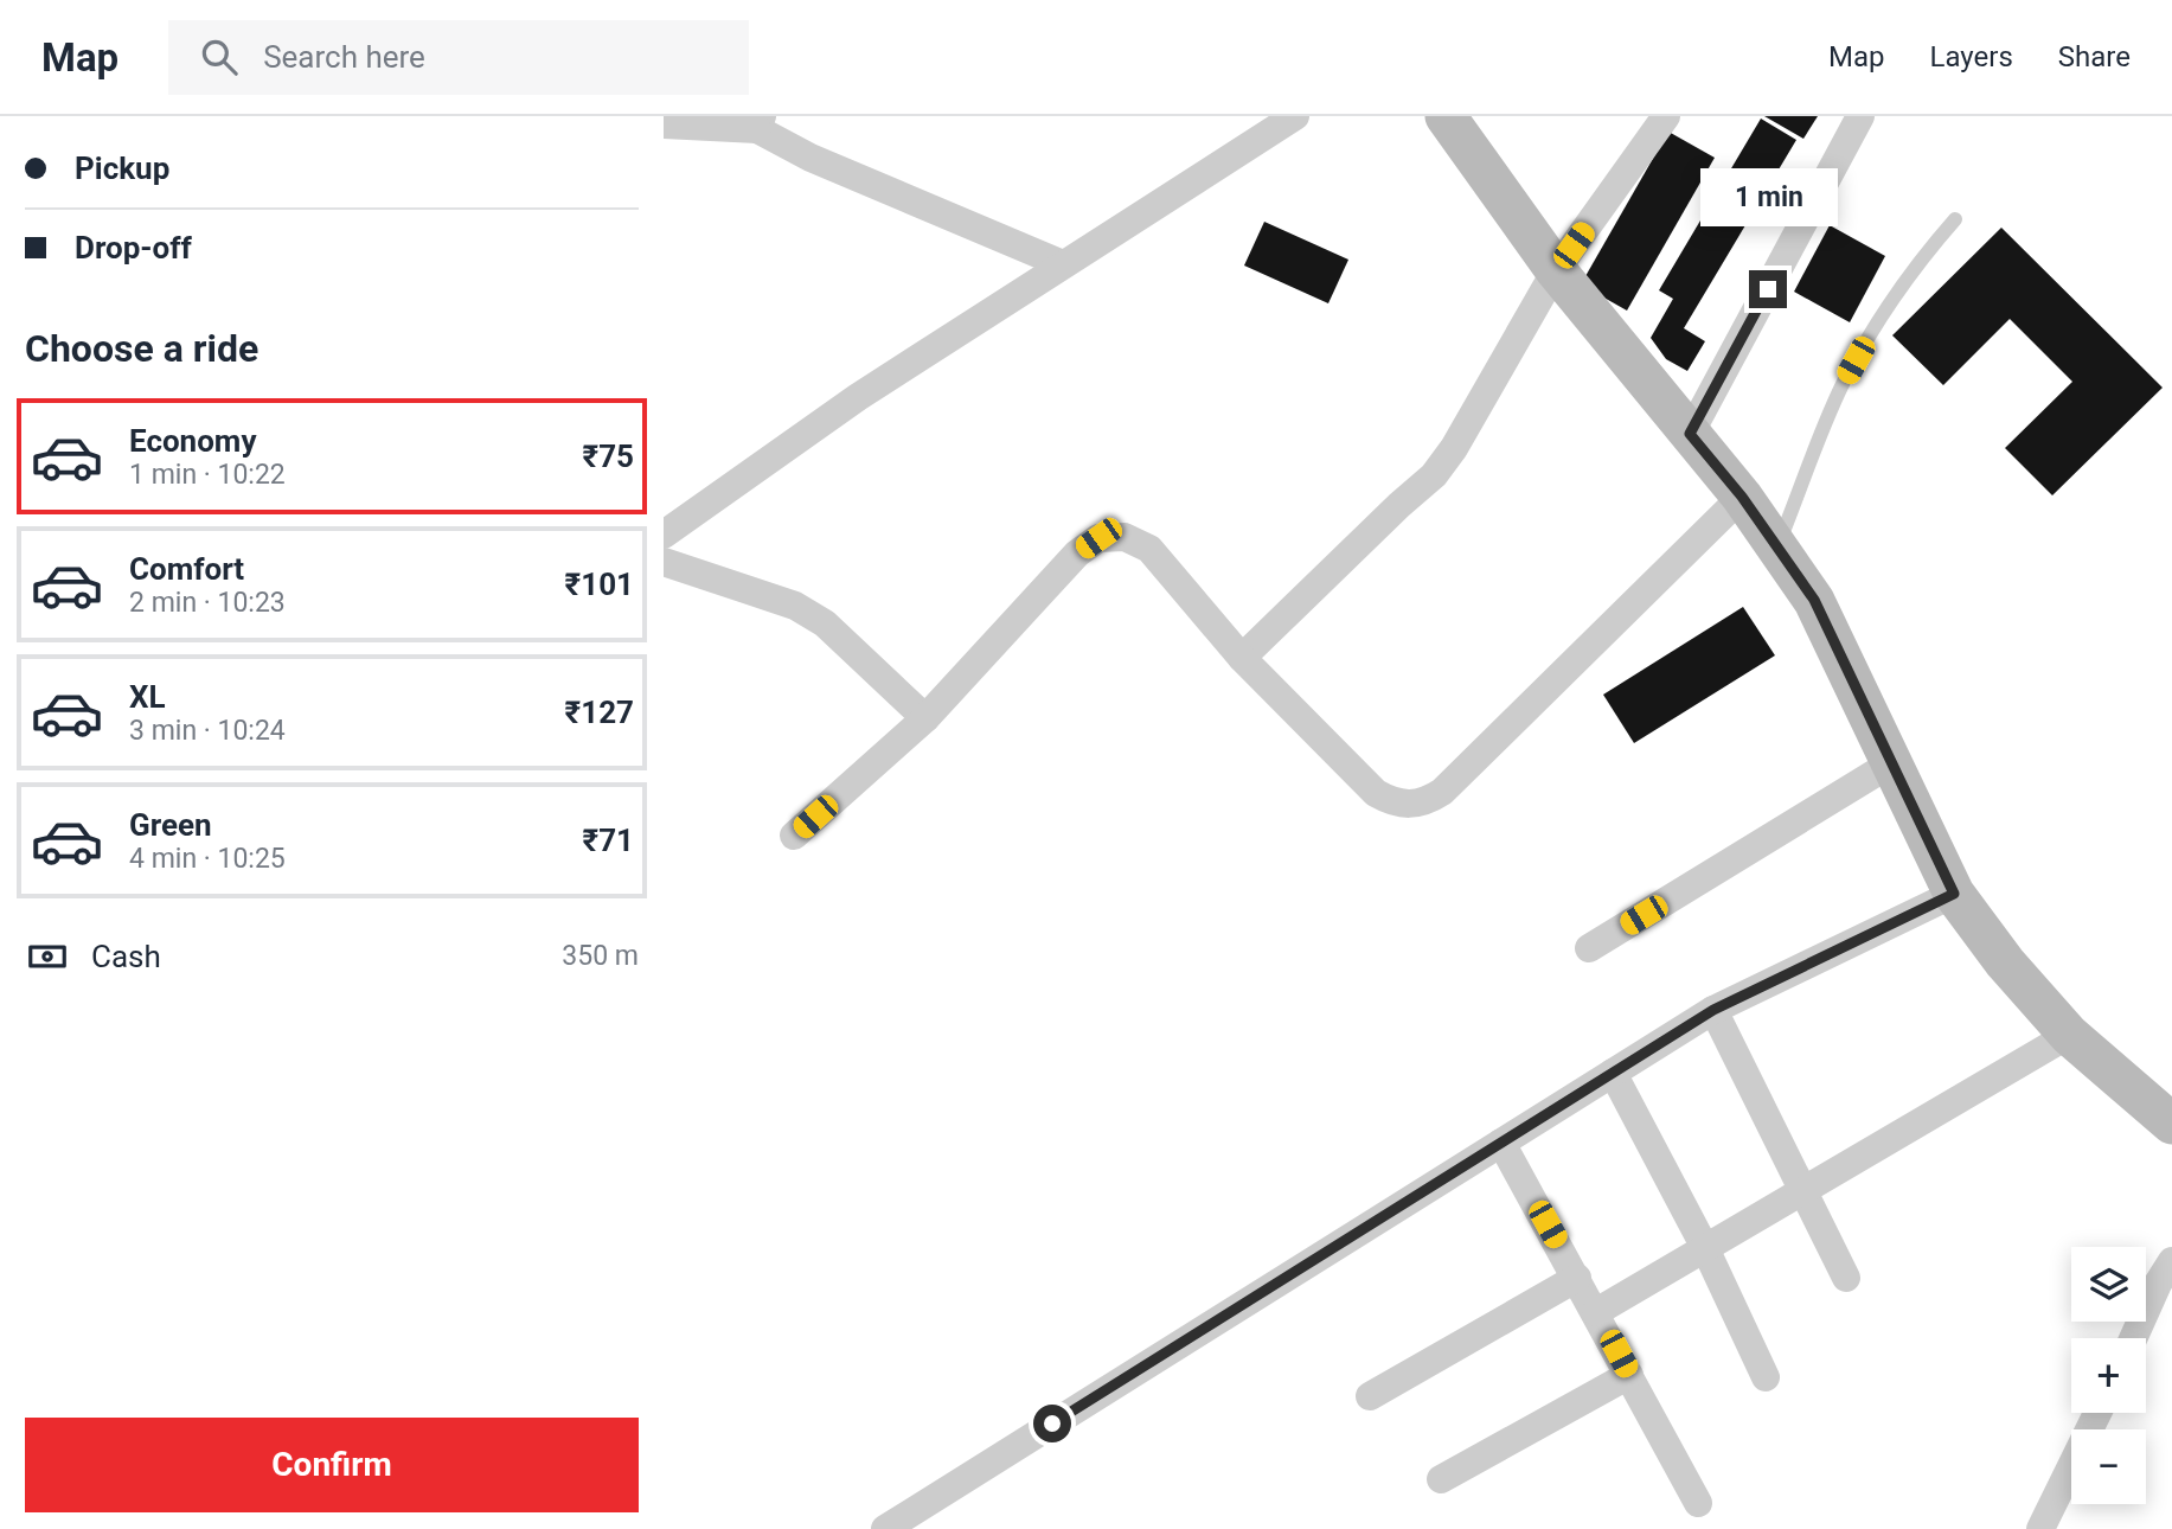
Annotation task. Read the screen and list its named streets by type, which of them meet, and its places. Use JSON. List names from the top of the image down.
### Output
{
  "page": {
    "header": "Map",
    "search": "Search here",
    "nav": ["Map", "Layers", "Share"],
    "banner": ["Pickup", "Drop-off"],
    "bubble": "1 min",
    "heading": "Choose a ride",
    "list": [
      {
        "name": "Economy",
        "note": "1 min · 10:22",
        "value": "₹75"
      },
      {
        "name": "Comfort",
        "note": "2 min · 10:23",
        "value": "₹101"
      },
      {
        "name": "XL",
        "note": "3 min · 10:24",
        "value": "₹127"
      },
      {
        "name": "Green",
        "note": "4 min · 10:25",
        "value": "₹71"
      }
    ],
    "pay": ["Cash", "350 m"],
    "map_buttons": ["+", "−"],
    "buttons": "Confirm"
  }
}
